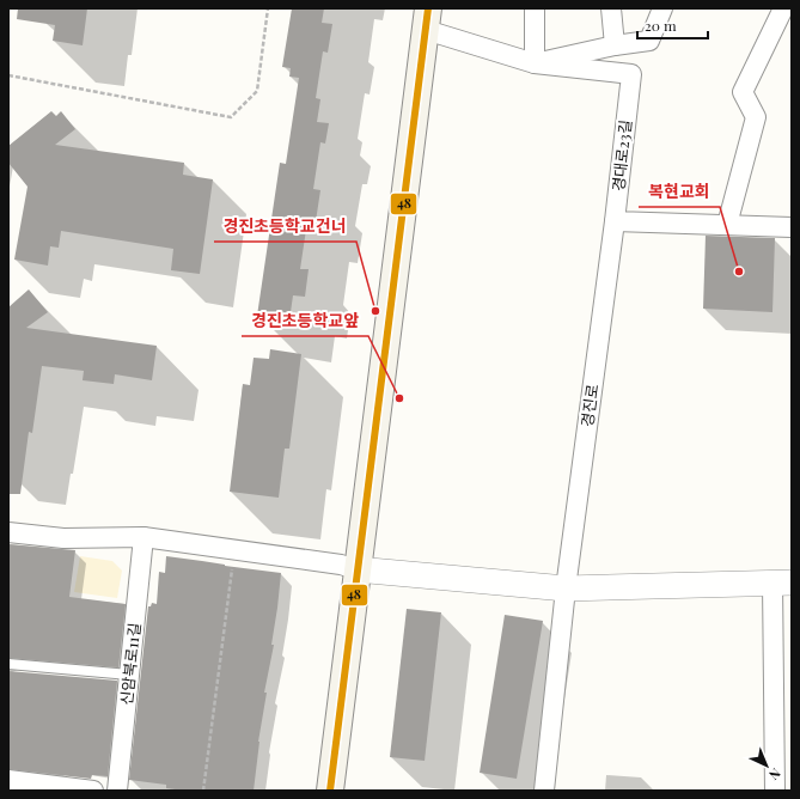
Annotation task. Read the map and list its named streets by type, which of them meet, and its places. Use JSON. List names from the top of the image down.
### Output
{
  "streets": {
    "street": ["경대로23길", "경진로", "신암북로11길"]
  },
  "crossings": [
    ["경대로23길", "경진로"]
  ],
  "places": ["복현교회", "경진초등학교건너", "경진초등학교앞"],
  "lines": ["transit line 48"],
  "scale_bar": "20 m",
  "north": "bottom right"
}
